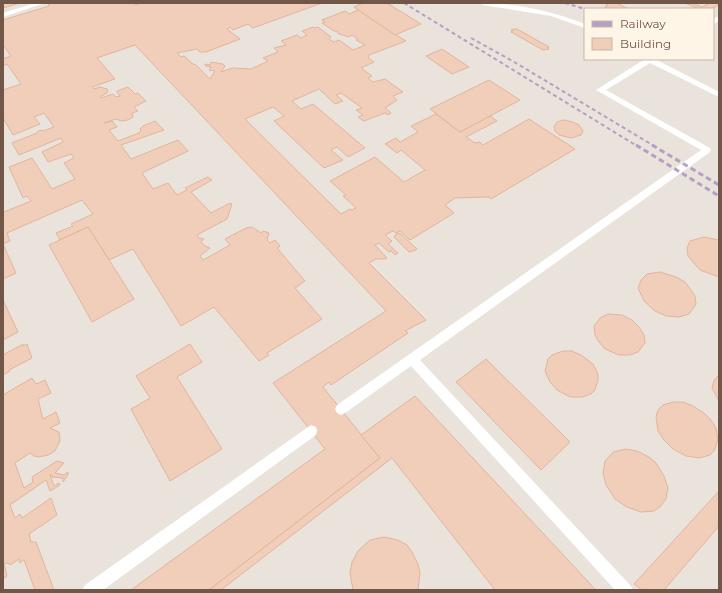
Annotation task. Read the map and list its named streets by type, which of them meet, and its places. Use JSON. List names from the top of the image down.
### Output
{
  "legend": ["Railway", "Building"]
}
